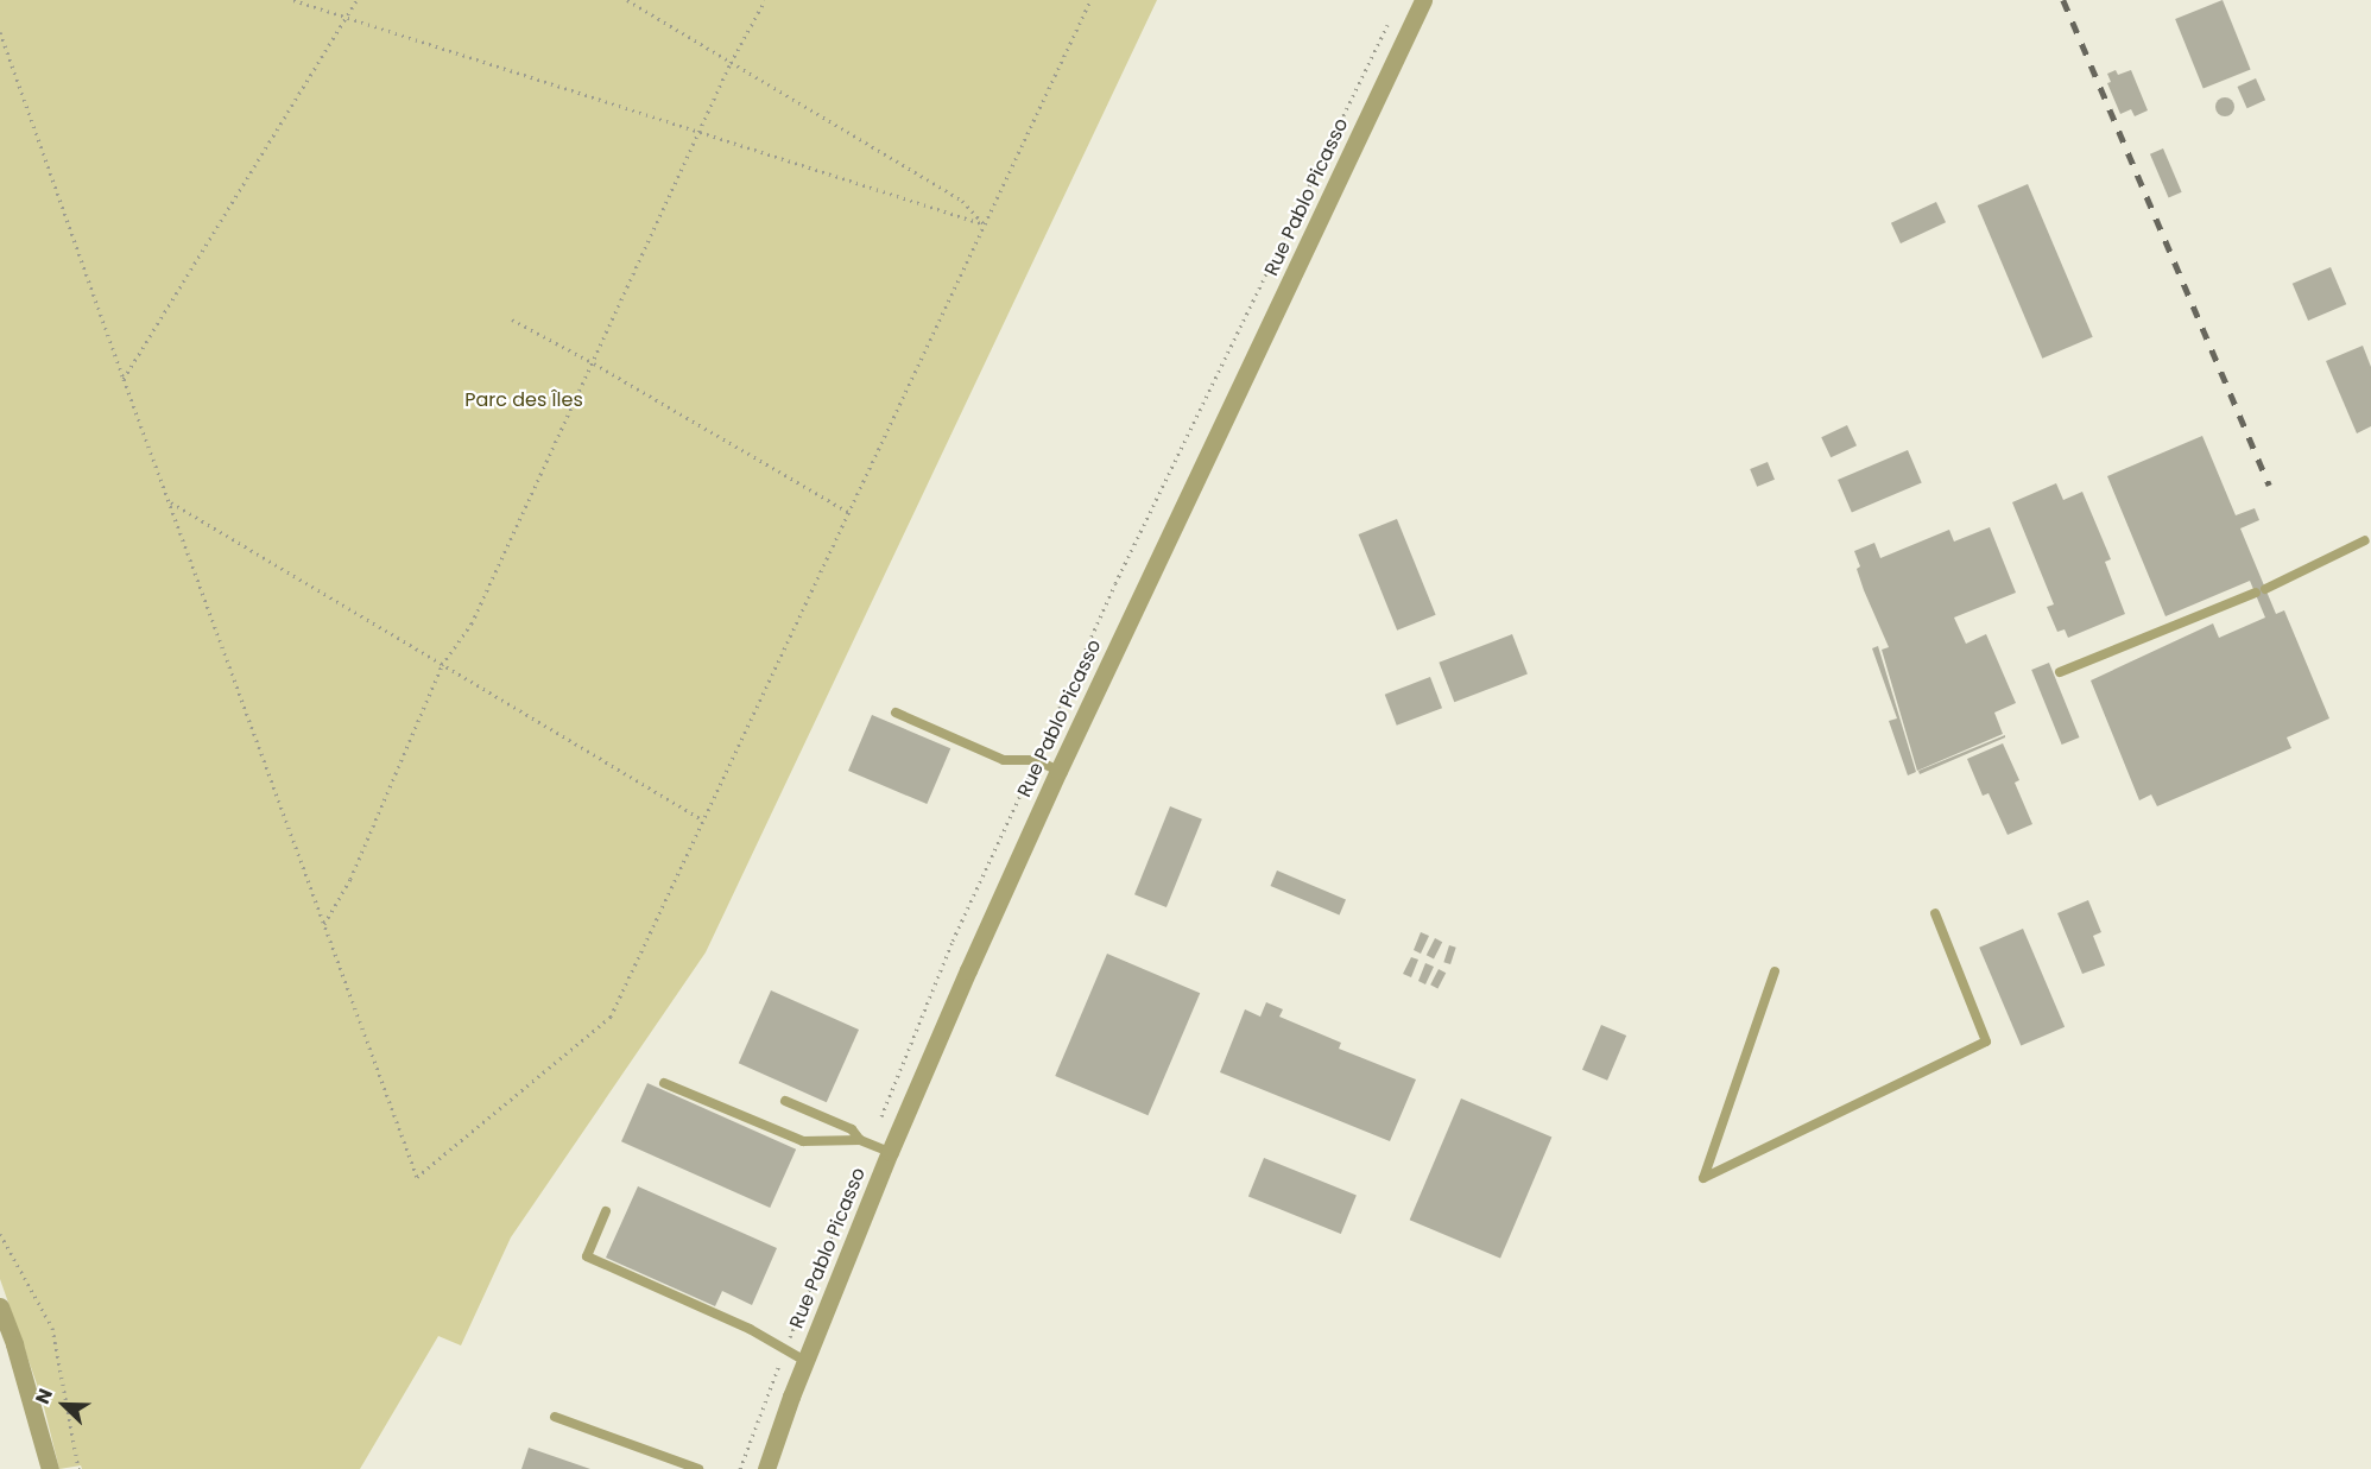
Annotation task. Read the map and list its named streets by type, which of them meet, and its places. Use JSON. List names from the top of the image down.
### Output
{
  "streets": {
    "street": ["Rue Pablo Picasso"]
  },
  "parks": ["Parc des Îles"],
  "north": "top left"
}
